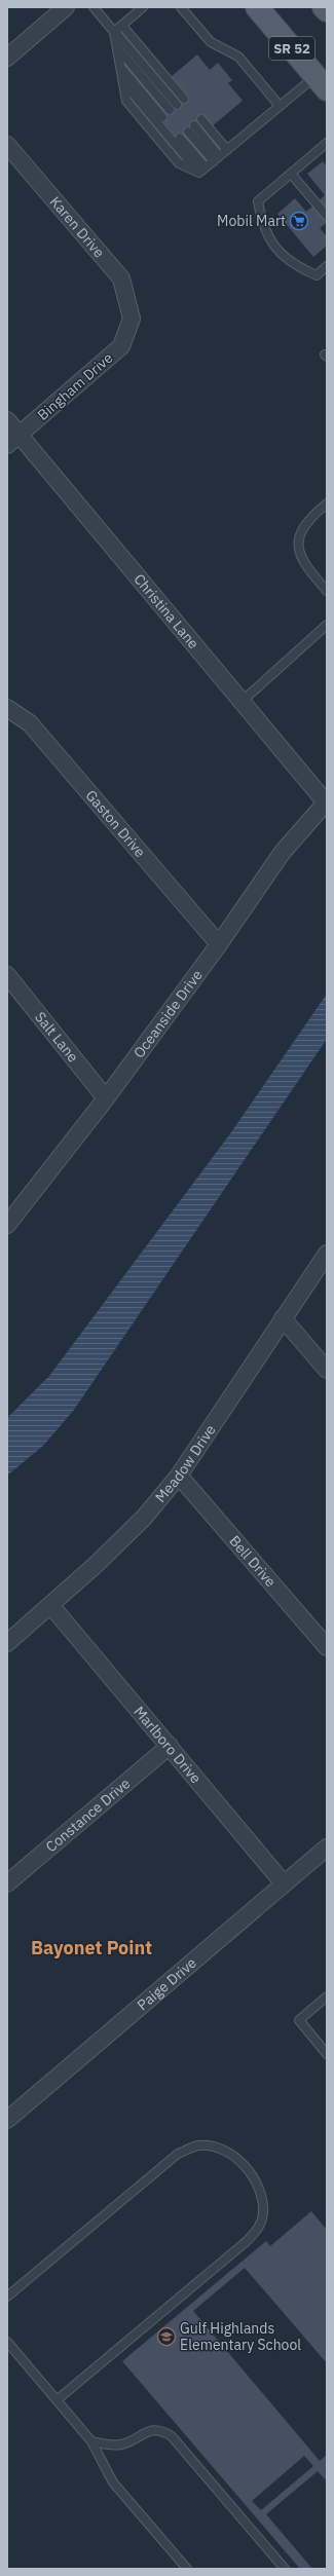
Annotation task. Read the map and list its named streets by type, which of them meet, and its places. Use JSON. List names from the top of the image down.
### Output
{
  "streets": {
    "main road": ["SR 52"],
    "street": [
      "Karen Drive",
      "Bingham Drive",
      "Christina Lane",
      "Gaston Drive",
      "Oceanside Drive",
      "Salt Lane",
      "Meadow Drive",
      "Bell Drive",
      "Marlboro Drive",
      "Constance Drive",
      "Paige Drive"
    ]
  },
  "crossings": [
    ["Karen Drive", "Bingham Drive"],
    ["Bingham Drive", "Christina Lane"],
    ["Christina Lane", "Oceanside Drive"],
    ["Gaston Drive", "Oceanside Drive"],
    ["Oceanside Drive", "Salt Lane"],
    ["Meadow Drive", "Bell Drive"],
    ["Meadow Drive", "Marlboro Drive"],
    ["Marlboro Drive", "Constance Drive"],
    ["Marlboro Drive", "Paige Drive"]
  ],
  "districts": ["Bayonet Point"],
  "places": {
    "supermarket": ["Mobil Mart"],
    "school or university": ["Gulf Highlands Elementary School"]
  }
}
